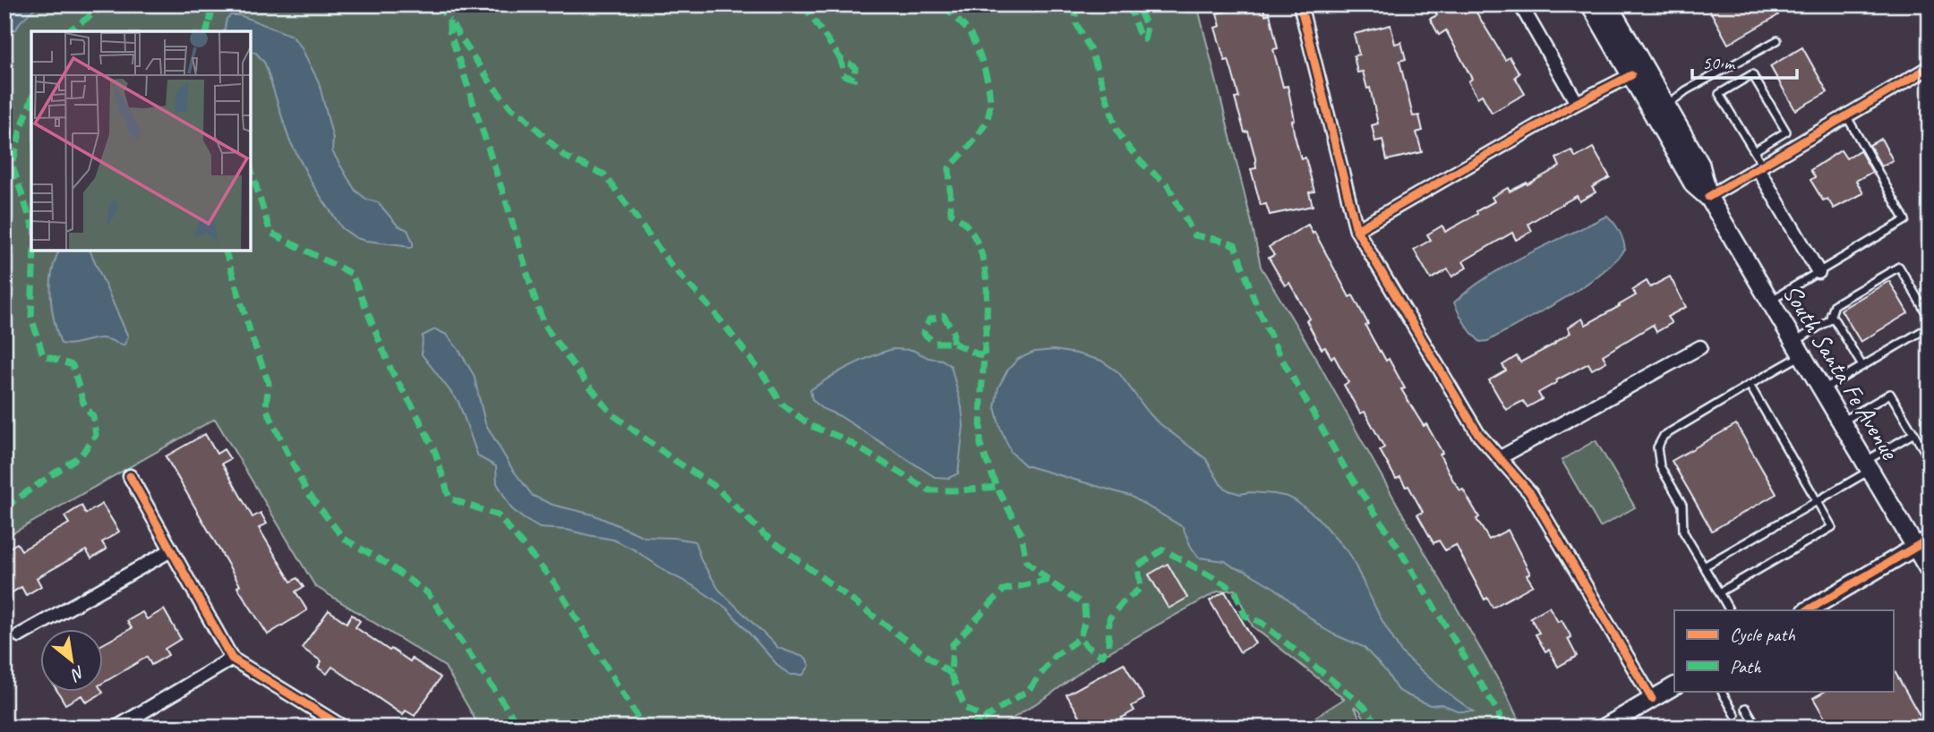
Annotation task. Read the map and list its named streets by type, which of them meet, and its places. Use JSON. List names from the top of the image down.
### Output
{
  "streets": {
    "main road": ["South Santa Fe Avenue"]
  },
  "legend": ["Cycle path", "Path"],
  "scale_bar": "50 m",
  "north": "bottom right"
}
